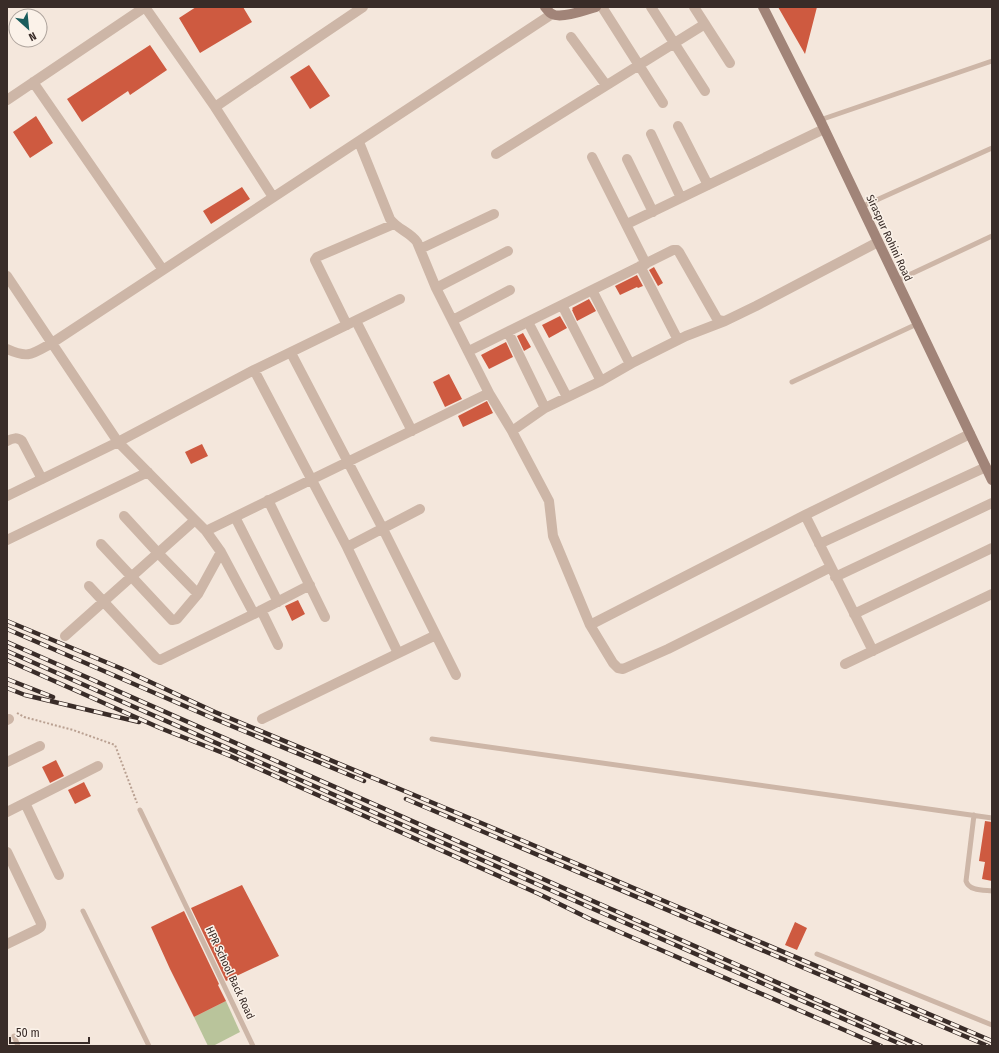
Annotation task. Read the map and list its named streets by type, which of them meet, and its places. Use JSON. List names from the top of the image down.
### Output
{
  "streets": {
    "street": ["Siraspur Rohini Road"],
    "lane": ["HPR School Back Road"]
  },
  "scale_bar": "50 m",
  "north": "bottom right"
}
